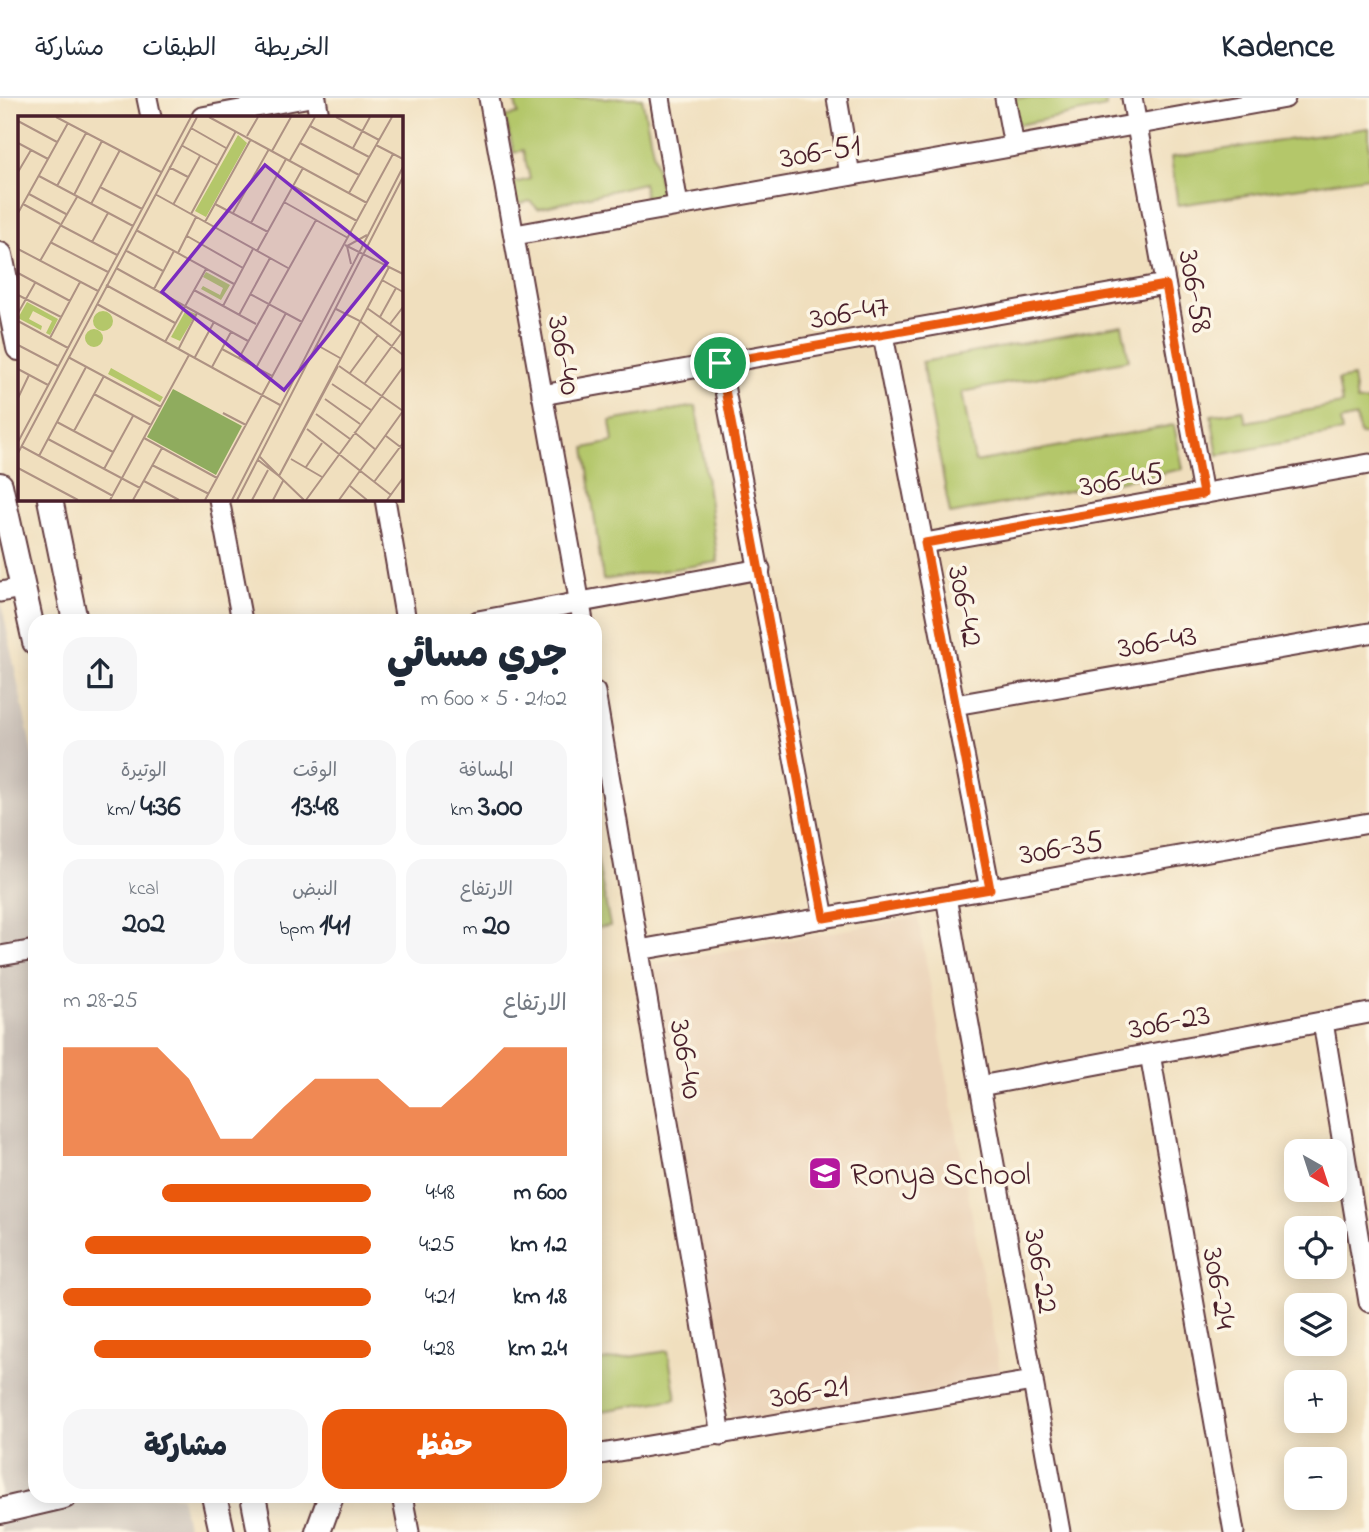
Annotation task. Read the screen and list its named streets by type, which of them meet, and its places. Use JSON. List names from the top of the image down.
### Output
{
  "streets": {
    "street": [
      "306-51",
      "306-58",
      "306-47",
      "306-40",
      "306-45",
      "306-42",
      "306-43",
      "306-35",
      "306-23",
      "306-22",
      "306-24",
      "306-21"
    ]
  },
  "crossings": [
    ["306-51", "306-58"],
    ["306-51", "306-40"],
    ["306-58", "306-47"],
    ["306-58", "306-45"],
    ["306-47", "306-40"],
    ["306-47", "306-42"],
    ["306-40", "306-35"],
    ["306-40", "306-21"],
    ["306-45", "306-42"],
    ["306-42", "306-43"],
    ["306-42", "306-35"],
    ["306-35", "306-22"],
    ["306-23", "306-22"],
    ["306-23", "306-24"],
    ["306-22", "306-21"]
  ],
  "places": {
    "school or university": ["Ronya School"]
  },
  "north": "bottom right",
  "page": {
    "header": "Kadence",
    "nav": ["الخريطة", "الطبقات", "مشاركة"],
    "heading": ["جري مسائي", "21:02 · 5 × 600 m"],
    "stats": [
      ["المسافة", "3.00 km"],
      ["الوقت", "13:48"],
      ["الوتيرة", "4:36 /km"],
      ["الارتفاع", "20 m"],
      ["النبض", "141 bpm"],
      ["kcal", "202"]
    ],
    "chart": ["الارتفاع", "25–28 m"],
    "map_buttons": ["+", "−"],
    "list": [
      {
        "name": "600 m",
        "note": "4:48"
      },
      {
        "name": "1.2 km",
        "note": "4:25"
      },
      {
        "name": "1.8 km",
        "note": "4:21"
      },
      {
        "name": "2.4 km",
        "note": "4:28"
      }
    ],
    "buttons": ["حفظ", "مشاركة"]
  }
}
